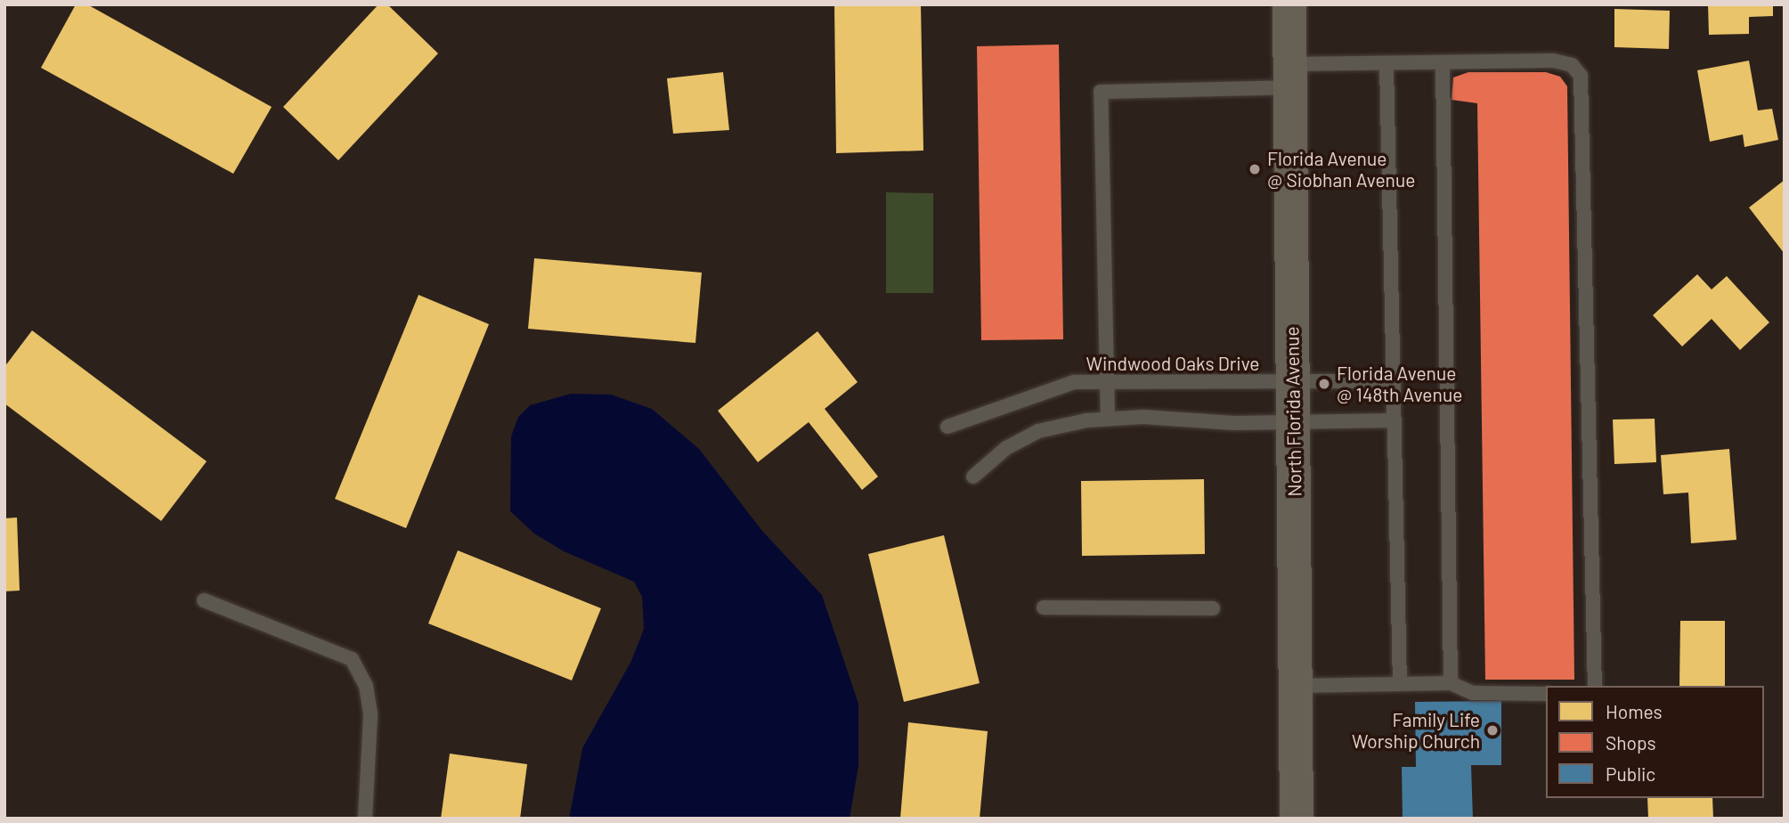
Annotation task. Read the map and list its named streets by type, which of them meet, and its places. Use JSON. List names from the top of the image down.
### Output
{
  "streets": {
    "main road": ["North Florida Avenue"],
    "lane": ["Windwood Oaks Drive"]
  },
  "crossings": [
    ["Windwood Oaks Drive", "North Florida Avenue"]
  ],
  "places": ["Florida Avenue @ Siobhan Avenue", "Florida Avenue @ 148th Avenue", "Family Life Worship Church"],
  "legend": ["Homes", "Shops", "Public"]
}
